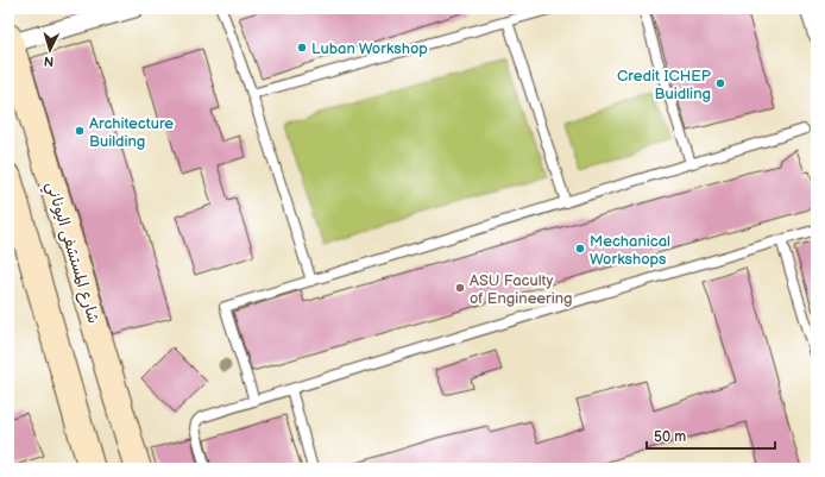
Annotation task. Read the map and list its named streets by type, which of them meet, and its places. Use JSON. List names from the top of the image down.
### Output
{
  "streets": {
    "street": ["شارع المستشفى اليوناني"]
  },
  "places": [
    "Luban Workshop",
    "Credit ICHEP Buidling",
    "Architecture Building",
    "Mechanical Workshops",
    "ASU Faculty of Engineering"
  ],
  "scale_bar": "50 m",
  "north": "bottom"
}
